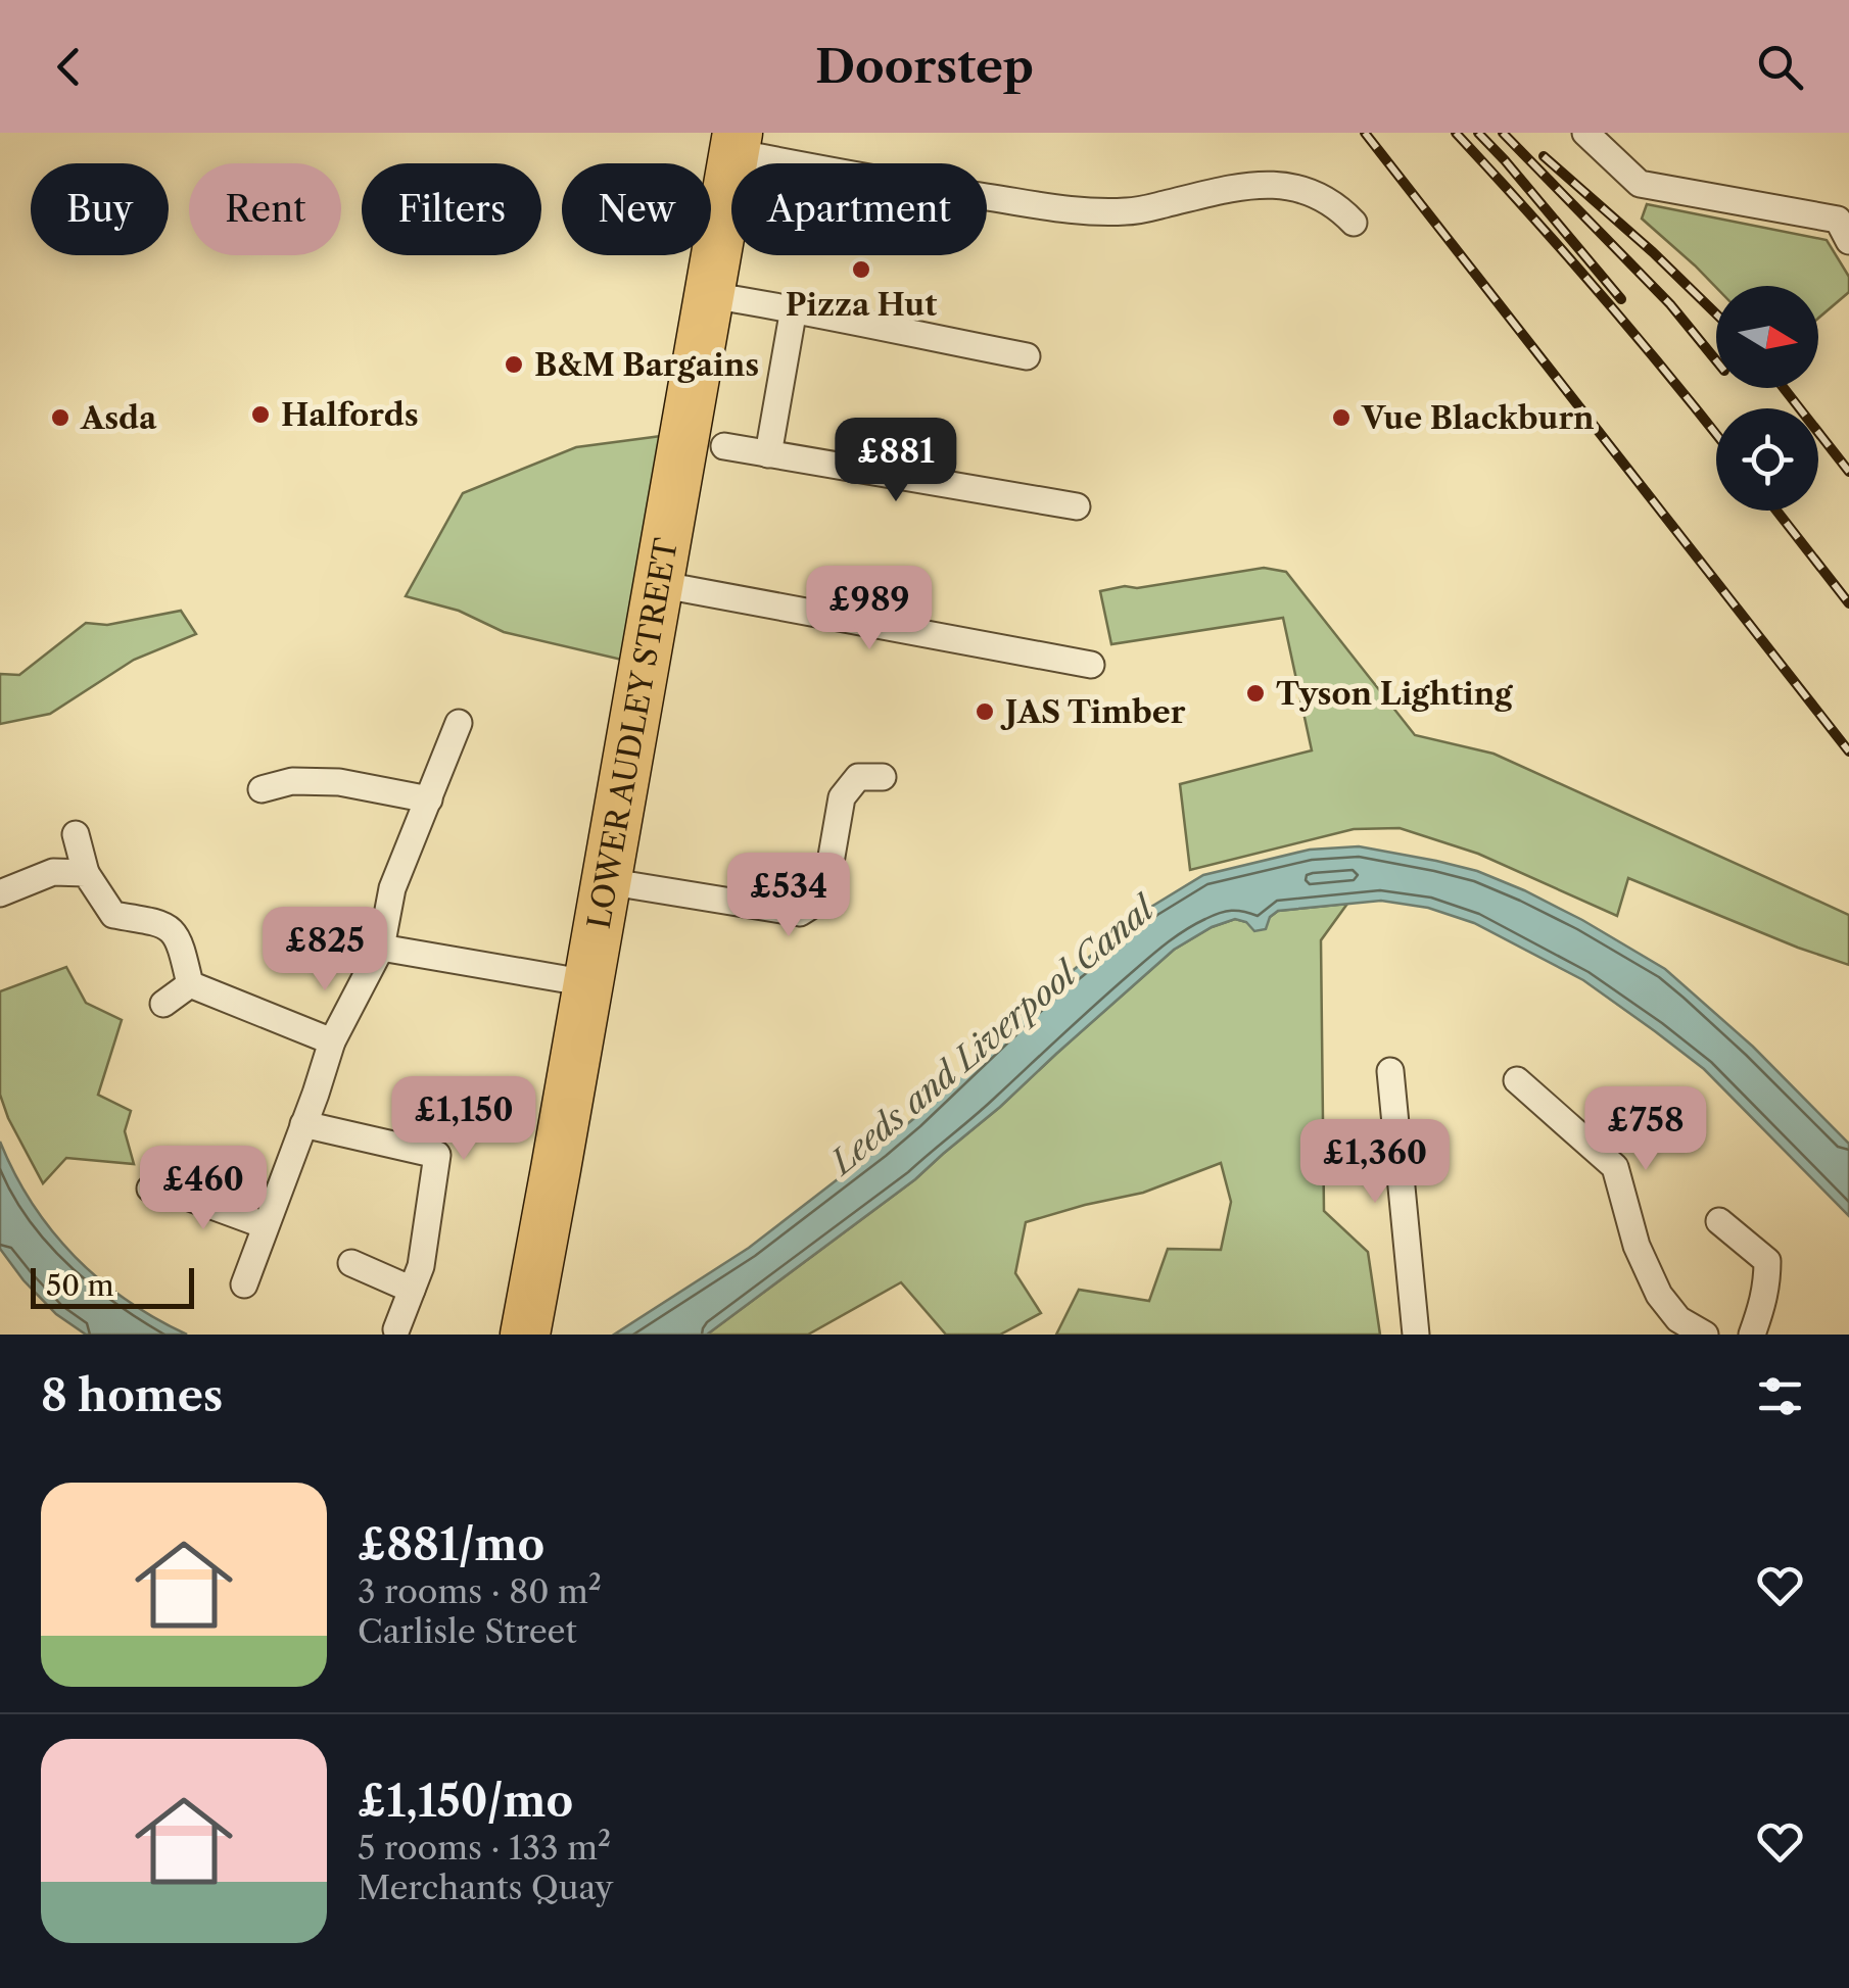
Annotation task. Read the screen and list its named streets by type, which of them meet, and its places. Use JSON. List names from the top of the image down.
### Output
{
  "streets": {
    "highway": ["LOWER AUDLEY STREET"]
  },
  "water": ["Leeds and Liverpool Canal"],
  "places": [
    "Pizza Hut",
    "B&M Bargains",
    "Halfords",
    "Asda",
    "Vue Blackburn",
    "Tyson Lighting",
    "JAS Timber"
  ],
  "scale_bar": "50 m",
  "north": "right",
  "page": {
    "header": "Doorstep",
    "chip": [
      "Buy",
      "Rent",
      "Filters",
      "New",
      "Apartment"
    ],
    "price": [
      "£881",
      "£989",
      "£534",
      "£825",
      "£1,150",
      "£758",
      "£1,360",
      "£460"
    ],
    "scale": "50 m",
    "heading": "8 homes",
    "list": [
      {
        "name": "£881/mo",
        "note": "3 rooms · 80 m² · Carlisle Street"
      },
      {
        "name": "£1,150/mo",
        "note": "5 rooms · 133 m² · Merchants Quay"
      }
    ]
  }
}
